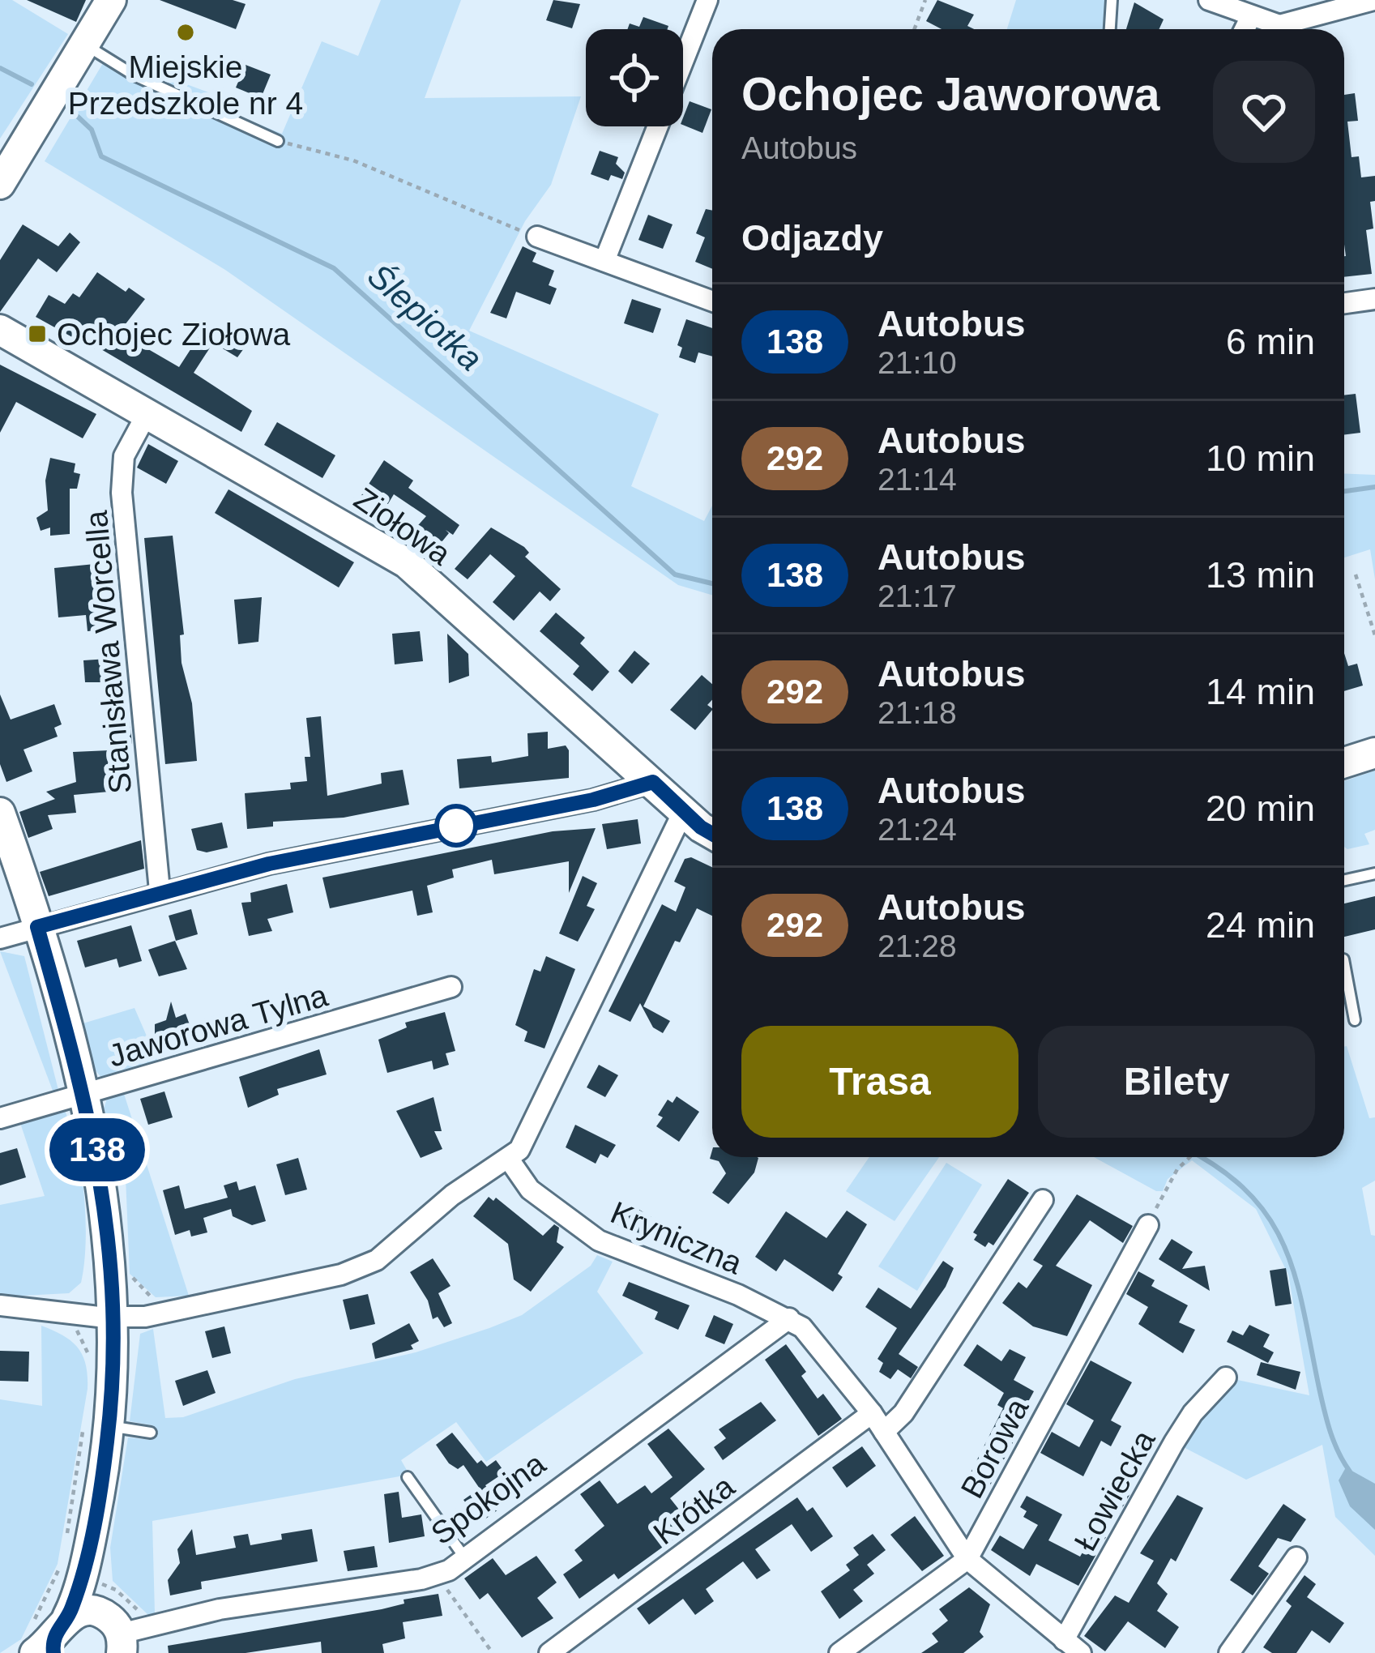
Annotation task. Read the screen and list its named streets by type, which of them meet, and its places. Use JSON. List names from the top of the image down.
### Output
{
  "streets": {
    "street": [
      "Ziołowa",
      "Stanisława Worcella",
      "Jaworowa Tylna",
      "Kryniczna",
      "Borowa",
      "Łowiecka",
      "Spokojna",
      "Krótka"
    ]
  },
  "crossings": [
    ["Ziołowa", "Stanisława Worcella"],
    ["Kryniczna", "Borowa"],
    ["Kryniczna", "Łowiecka"],
    ["Kryniczna", "Spokojna"],
    ["Kryniczna", "Krótka"]
  ],
  "water": ["Ślepiotka"],
  "places": {
    "other": ["Miejskie Przedszkole nr 4"],
    "transit": ["Ochojec Ziołowa"]
  },
  "lines": ["bus line 138"],
  "page": {
    "on_map": "138",
    "heading": [
      ["Ochojec Jaworowa", "Autobus"],
      "Odjazdy"
    ],
    "list": [
      {
        "mark": "138",
        "name": "Autobus",
        "note": "21:10",
        "value": "6 min"
      },
      {
        "mark": "292",
        "name": "Autobus",
        "note": "21:14",
        "value": "10 min"
      },
      {
        "mark": "138",
        "name": "Autobus",
        "note": "21:17",
        "value": "13 min"
      },
      {
        "mark": "292",
        "name": "Autobus",
        "note": "21:18",
        "value": "14 min"
      },
      {
        "mark": "138",
        "name": "Autobus",
        "note": "21:24",
        "value": "20 min"
      },
      {
        "mark": "292",
        "name": "Autobus",
        "note": "21:28",
        "value": "24 min"
      }
    ],
    "buttons": ["Trasa", "Bilety"]
  }
}
